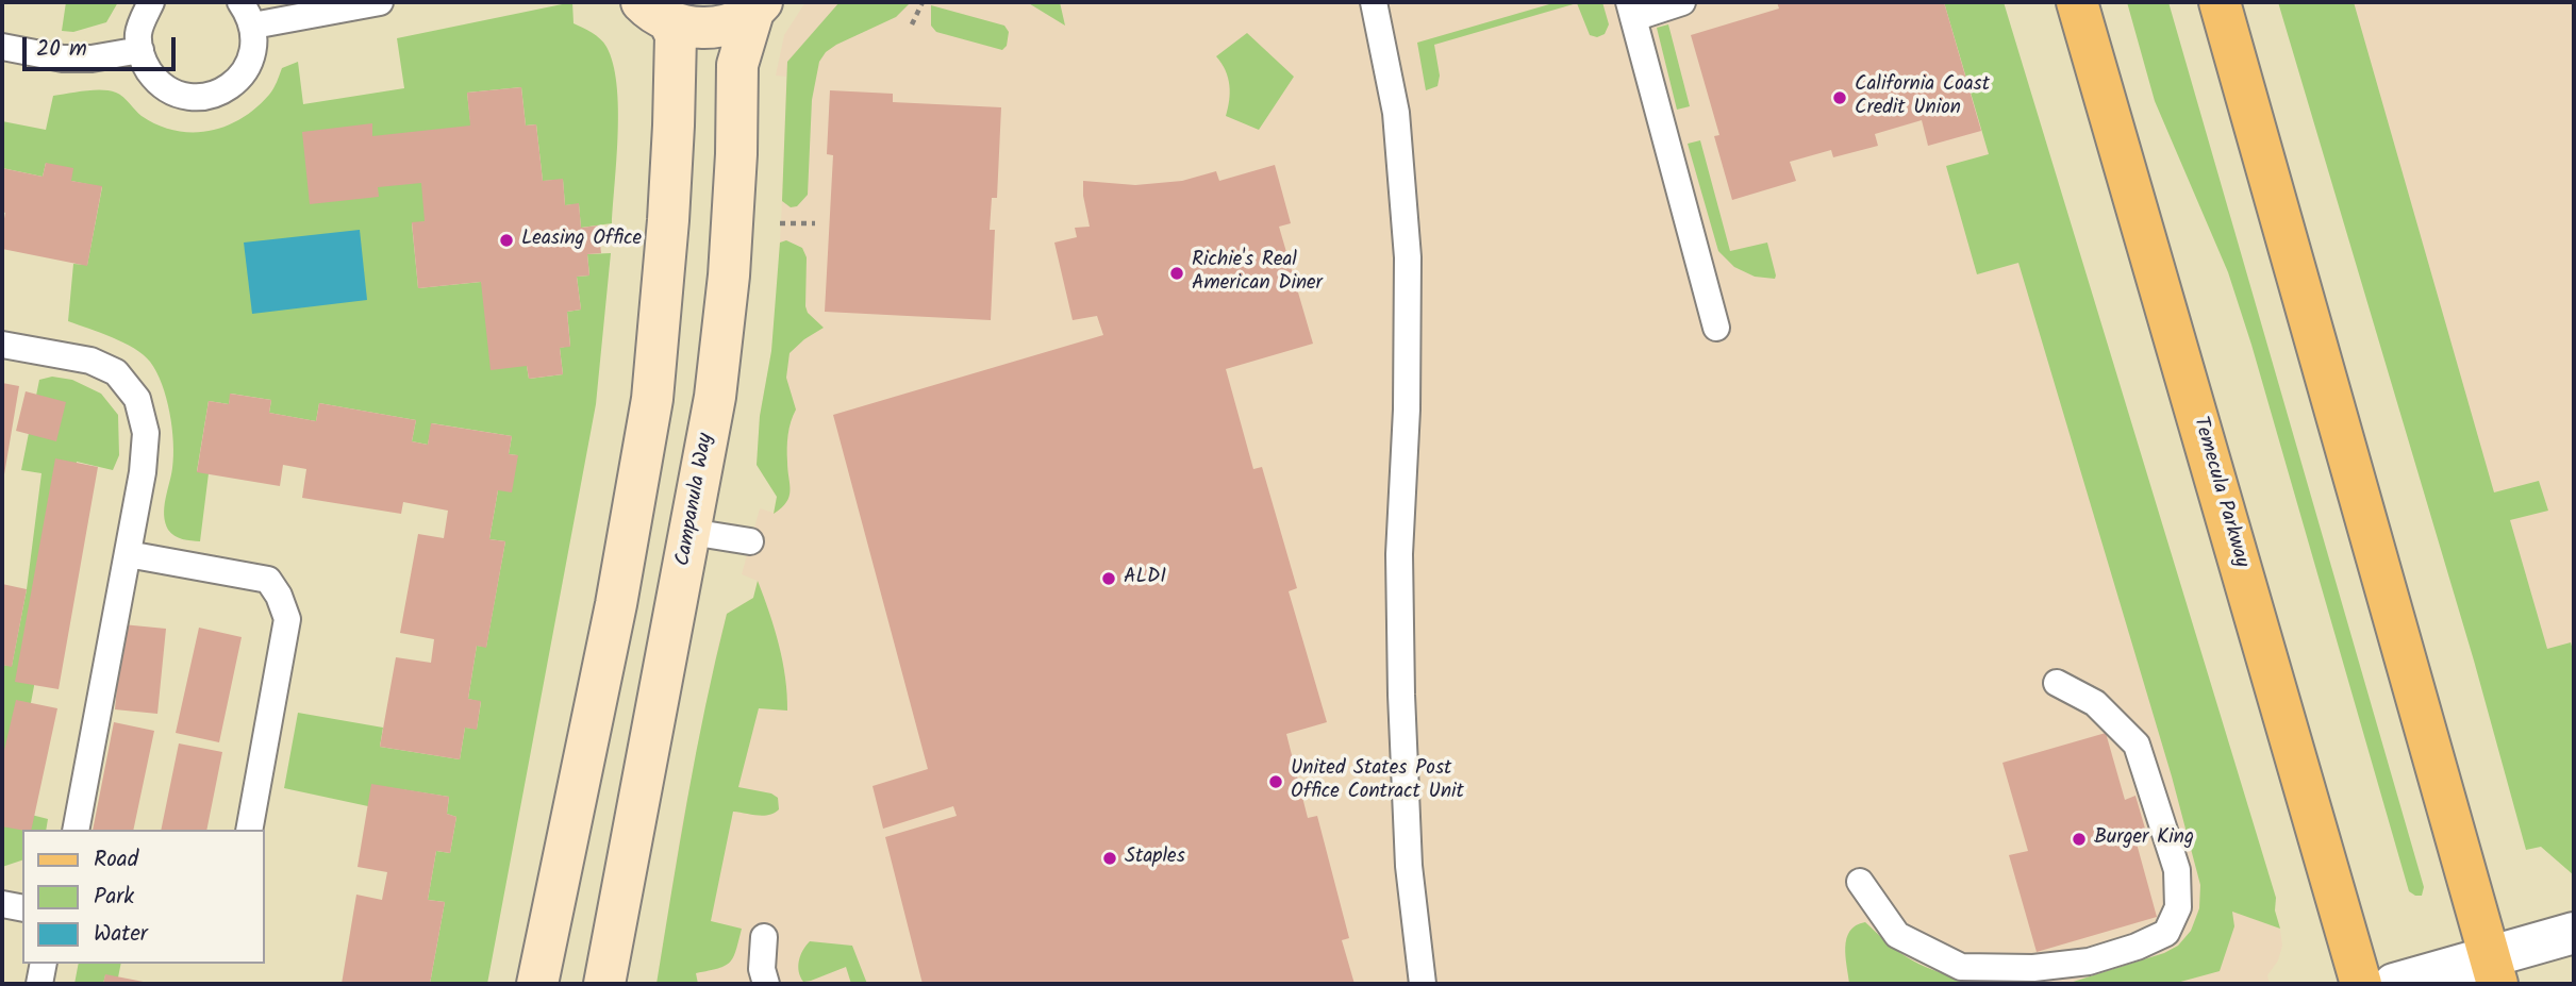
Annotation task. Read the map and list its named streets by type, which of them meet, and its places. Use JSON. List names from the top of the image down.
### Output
{
  "streets": {
    "main road": ["Temecula Parkway"],
    "street": ["Campanula Way"]
  },
  "places": [
    "California Coast Credit Union",
    "Leasing Office",
    "Richie's Real American Diner",
    "ALDI",
    "United States Post Office Contract Unit",
    "Burger King",
    "Staples"
  ],
  "legend": ["Road", "Park", "Water"],
  "scale_bar": "20 m"
}
